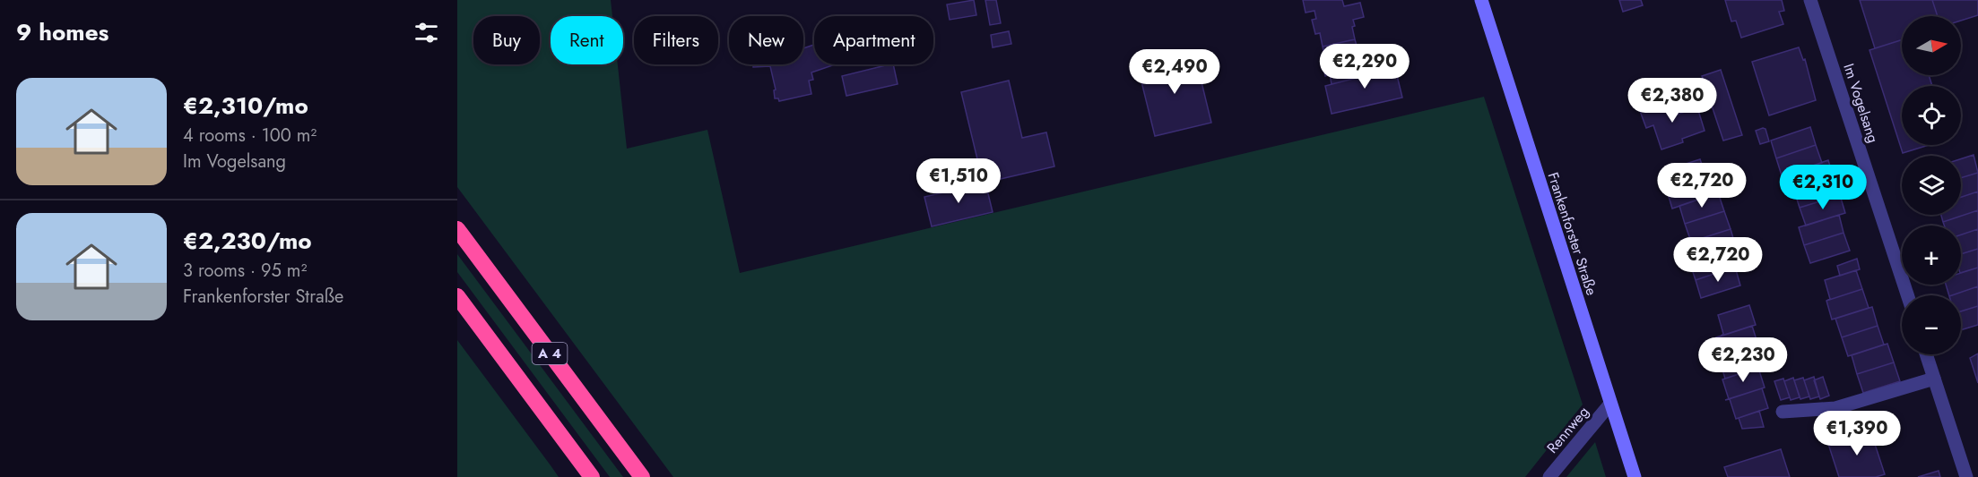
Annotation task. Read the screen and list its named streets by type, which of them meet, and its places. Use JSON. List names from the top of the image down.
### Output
{
  "streets": {
    "highway": ["A 4"],
    "main road": ["Frankenforster Straße"],
    "street": ["Im Vogelsang", "Rennweg"]
  },
  "crossings": [
    ["Frankenforster Straße", "Rennweg"]
  ],
  "north": "right",
  "page": {
    "heading": "9 homes",
    "map_buttons": ["+", "−"],
    "chip": [
      "Buy",
      "Rent",
      "Filters",
      "New",
      "Apartment"
    ],
    "price": [
      "€2,290",
      "€2,490",
      "€2,380",
      "€1,510",
      "€2,720",
      "€2,310",
      "€2,720",
      "€2,230",
      "€1,390"
    ],
    "list": [
      {
        "name": "€2,310/mo",
        "note": "4 rooms · 100 m² · Im Vogelsang"
      },
      {
        "name": "€2,230/mo",
        "note": "3 rooms · 95 m² · Frankenforster Straße"
      }
    ]
  }
}
